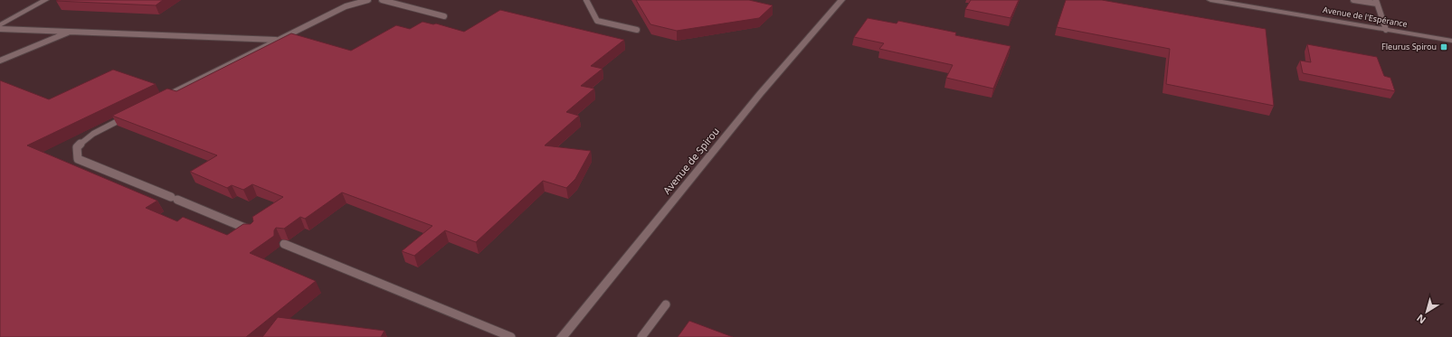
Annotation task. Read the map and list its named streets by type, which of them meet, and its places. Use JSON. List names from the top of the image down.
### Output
{
  "streets": {
    "street": ["Avenue de l'Espérance", "Avenue de Spirou"]
  },
  "places": {
    "transit": ["Fleurus Spirou"]
  },
  "north": "bottom left"
}
